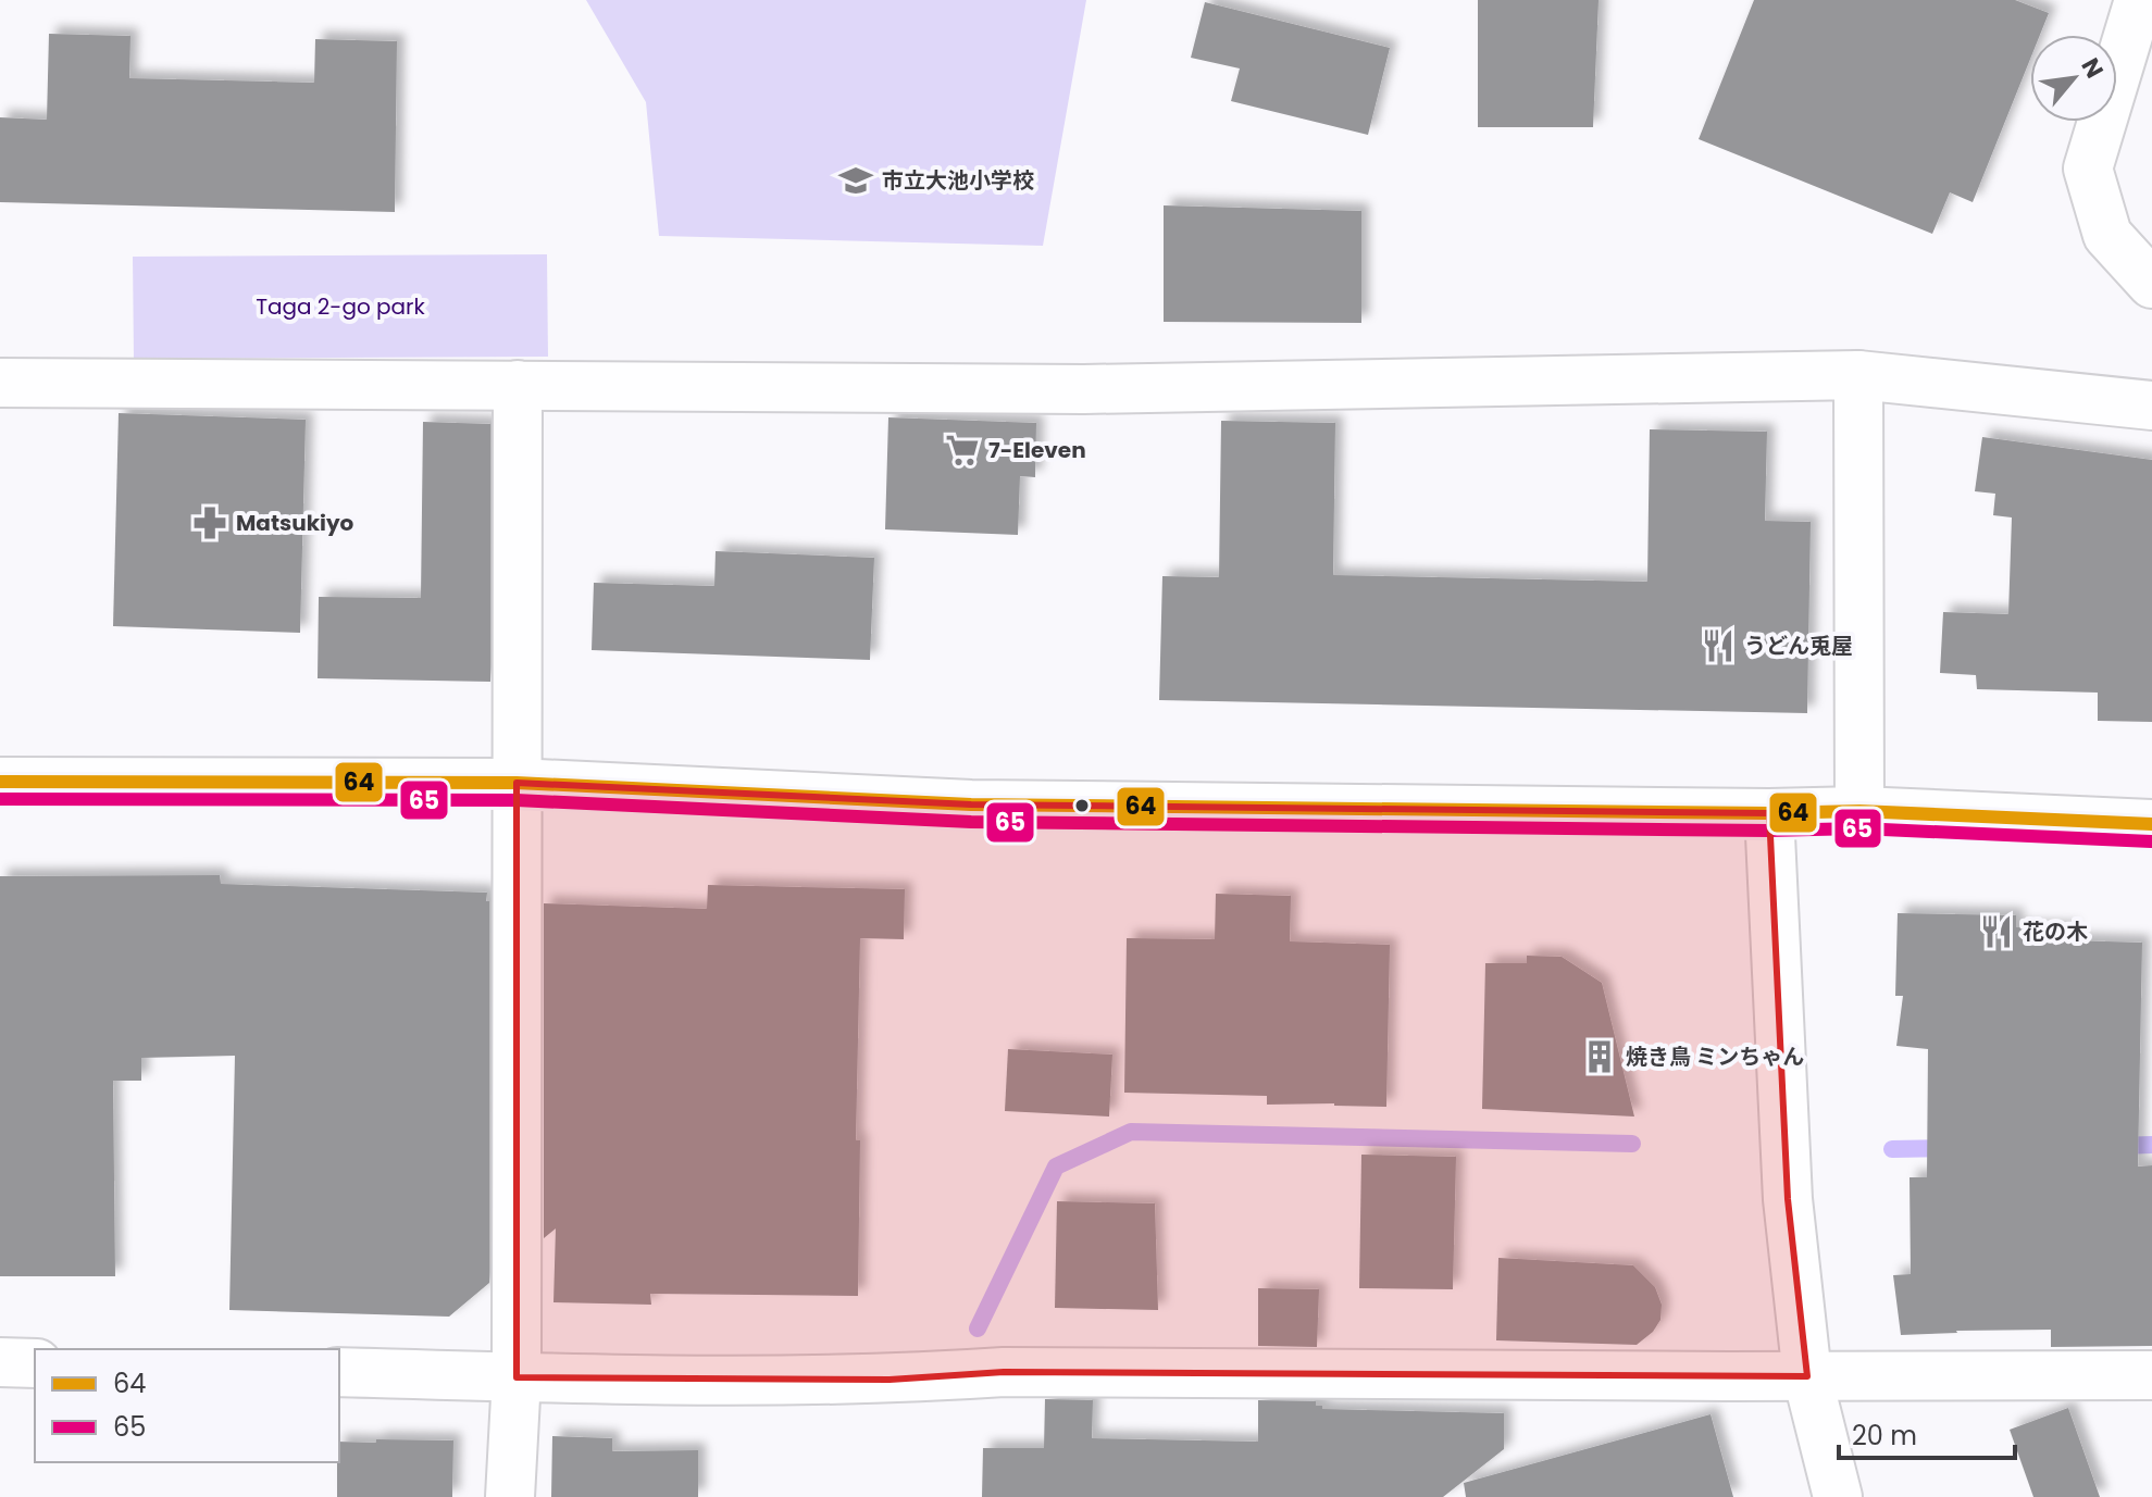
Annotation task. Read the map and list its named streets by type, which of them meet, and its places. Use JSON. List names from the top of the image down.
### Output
{
  "parks": ["Taga 2-go park"],
  "places": {
    "school or university": ["市立大池小学校"],
    "supermarket": ["7-Eleven"],
    "pharmacy": ["Matsukiyo"],
    "restaurant": ["うどん兎屋", "花の木"],
    "building": ["焼き鳥 ミンちゃん"]
  },
  "lines": ["transit line 64", "transit line 65"],
  "legend": ["64", "65"],
  "scale_bar": "20 m",
  "north": "top right"
}
